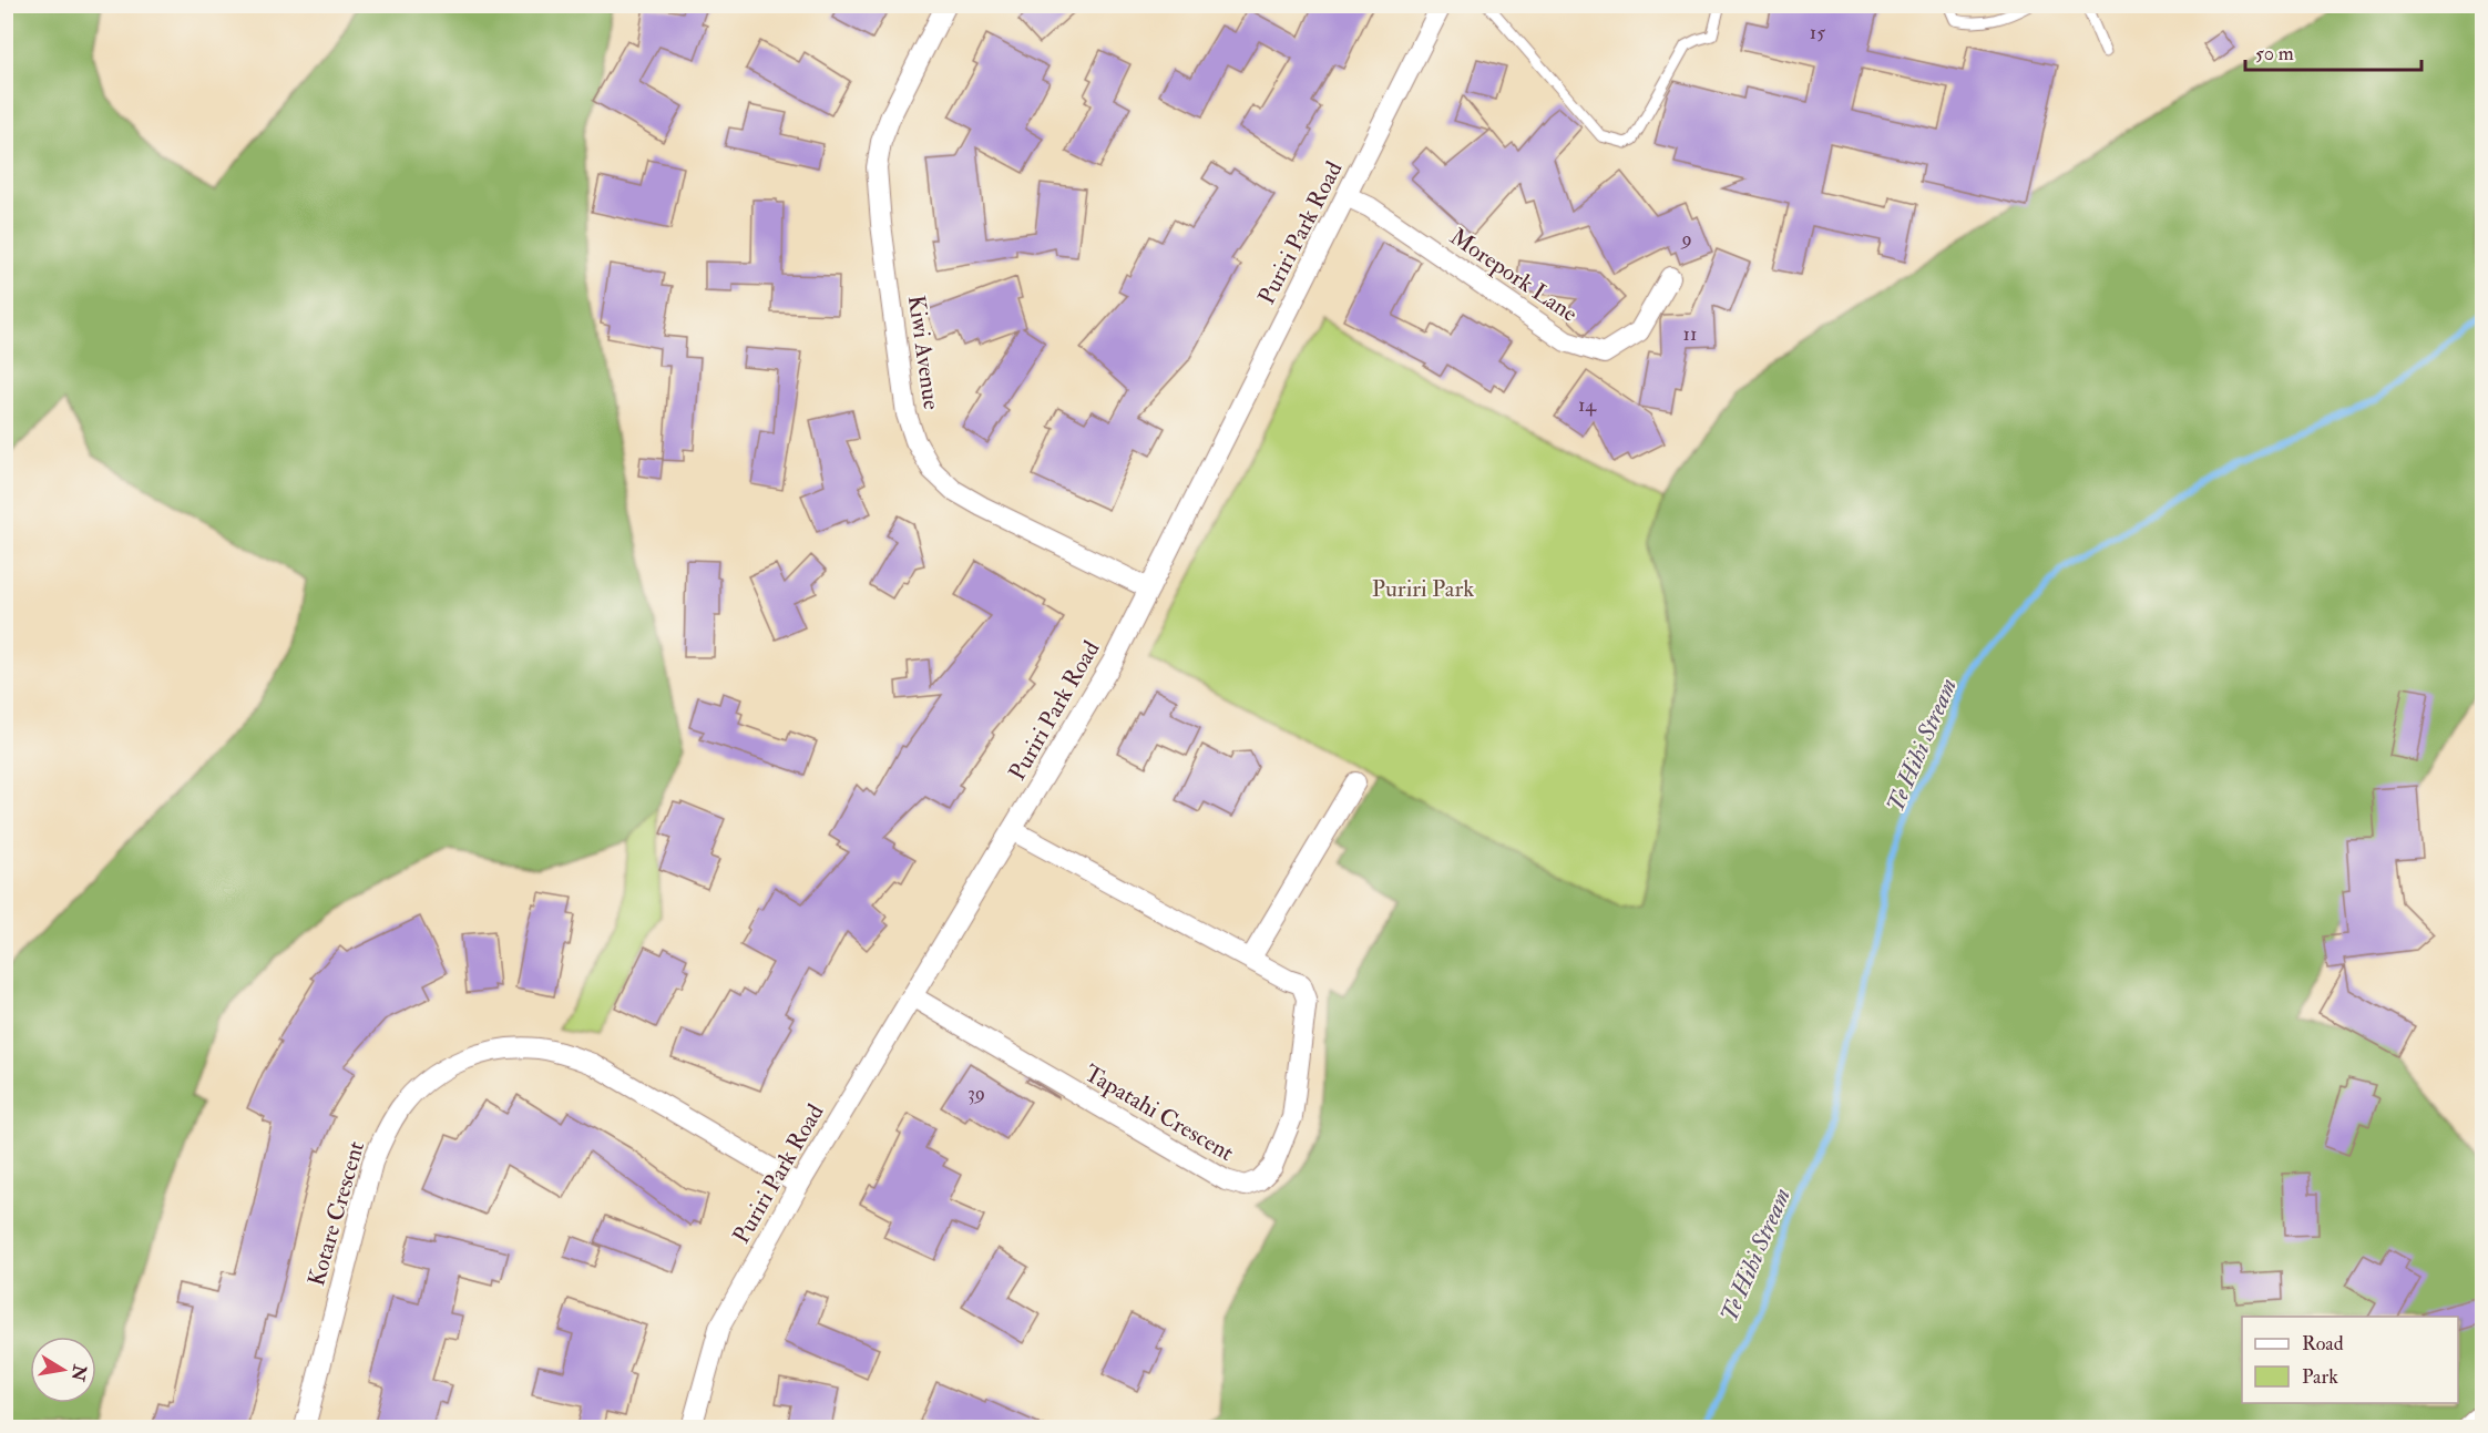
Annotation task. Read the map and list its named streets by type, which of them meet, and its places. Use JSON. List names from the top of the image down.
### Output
{
  "streets": {
    "street": [
      "Puriri Park Road",
      "Morepork Lane",
      "Kiwi Avenue",
      "Tapatahi Crescent",
      "Kotare Crescent"
    ]
  },
  "crossings": [
    ["Puriri Park Road", "Morepork Lane"],
    ["Puriri Park Road", "Kiwi Avenue"],
    ["Puriri Park Road", "Tapatahi Crescent"],
    ["Puriri Park Road", "Kotare Crescent"]
  ],
  "water": ["Te Hihi Stream"],
  "parks": ["Puriri Park"],
  "house_numbers": [
    "15",
    "9",
    "11",
    "14",
    "39"
  ],
  "legend": ["Road", "Park"],
  "scale_bar": "50 m",
  "north": "right"
}
